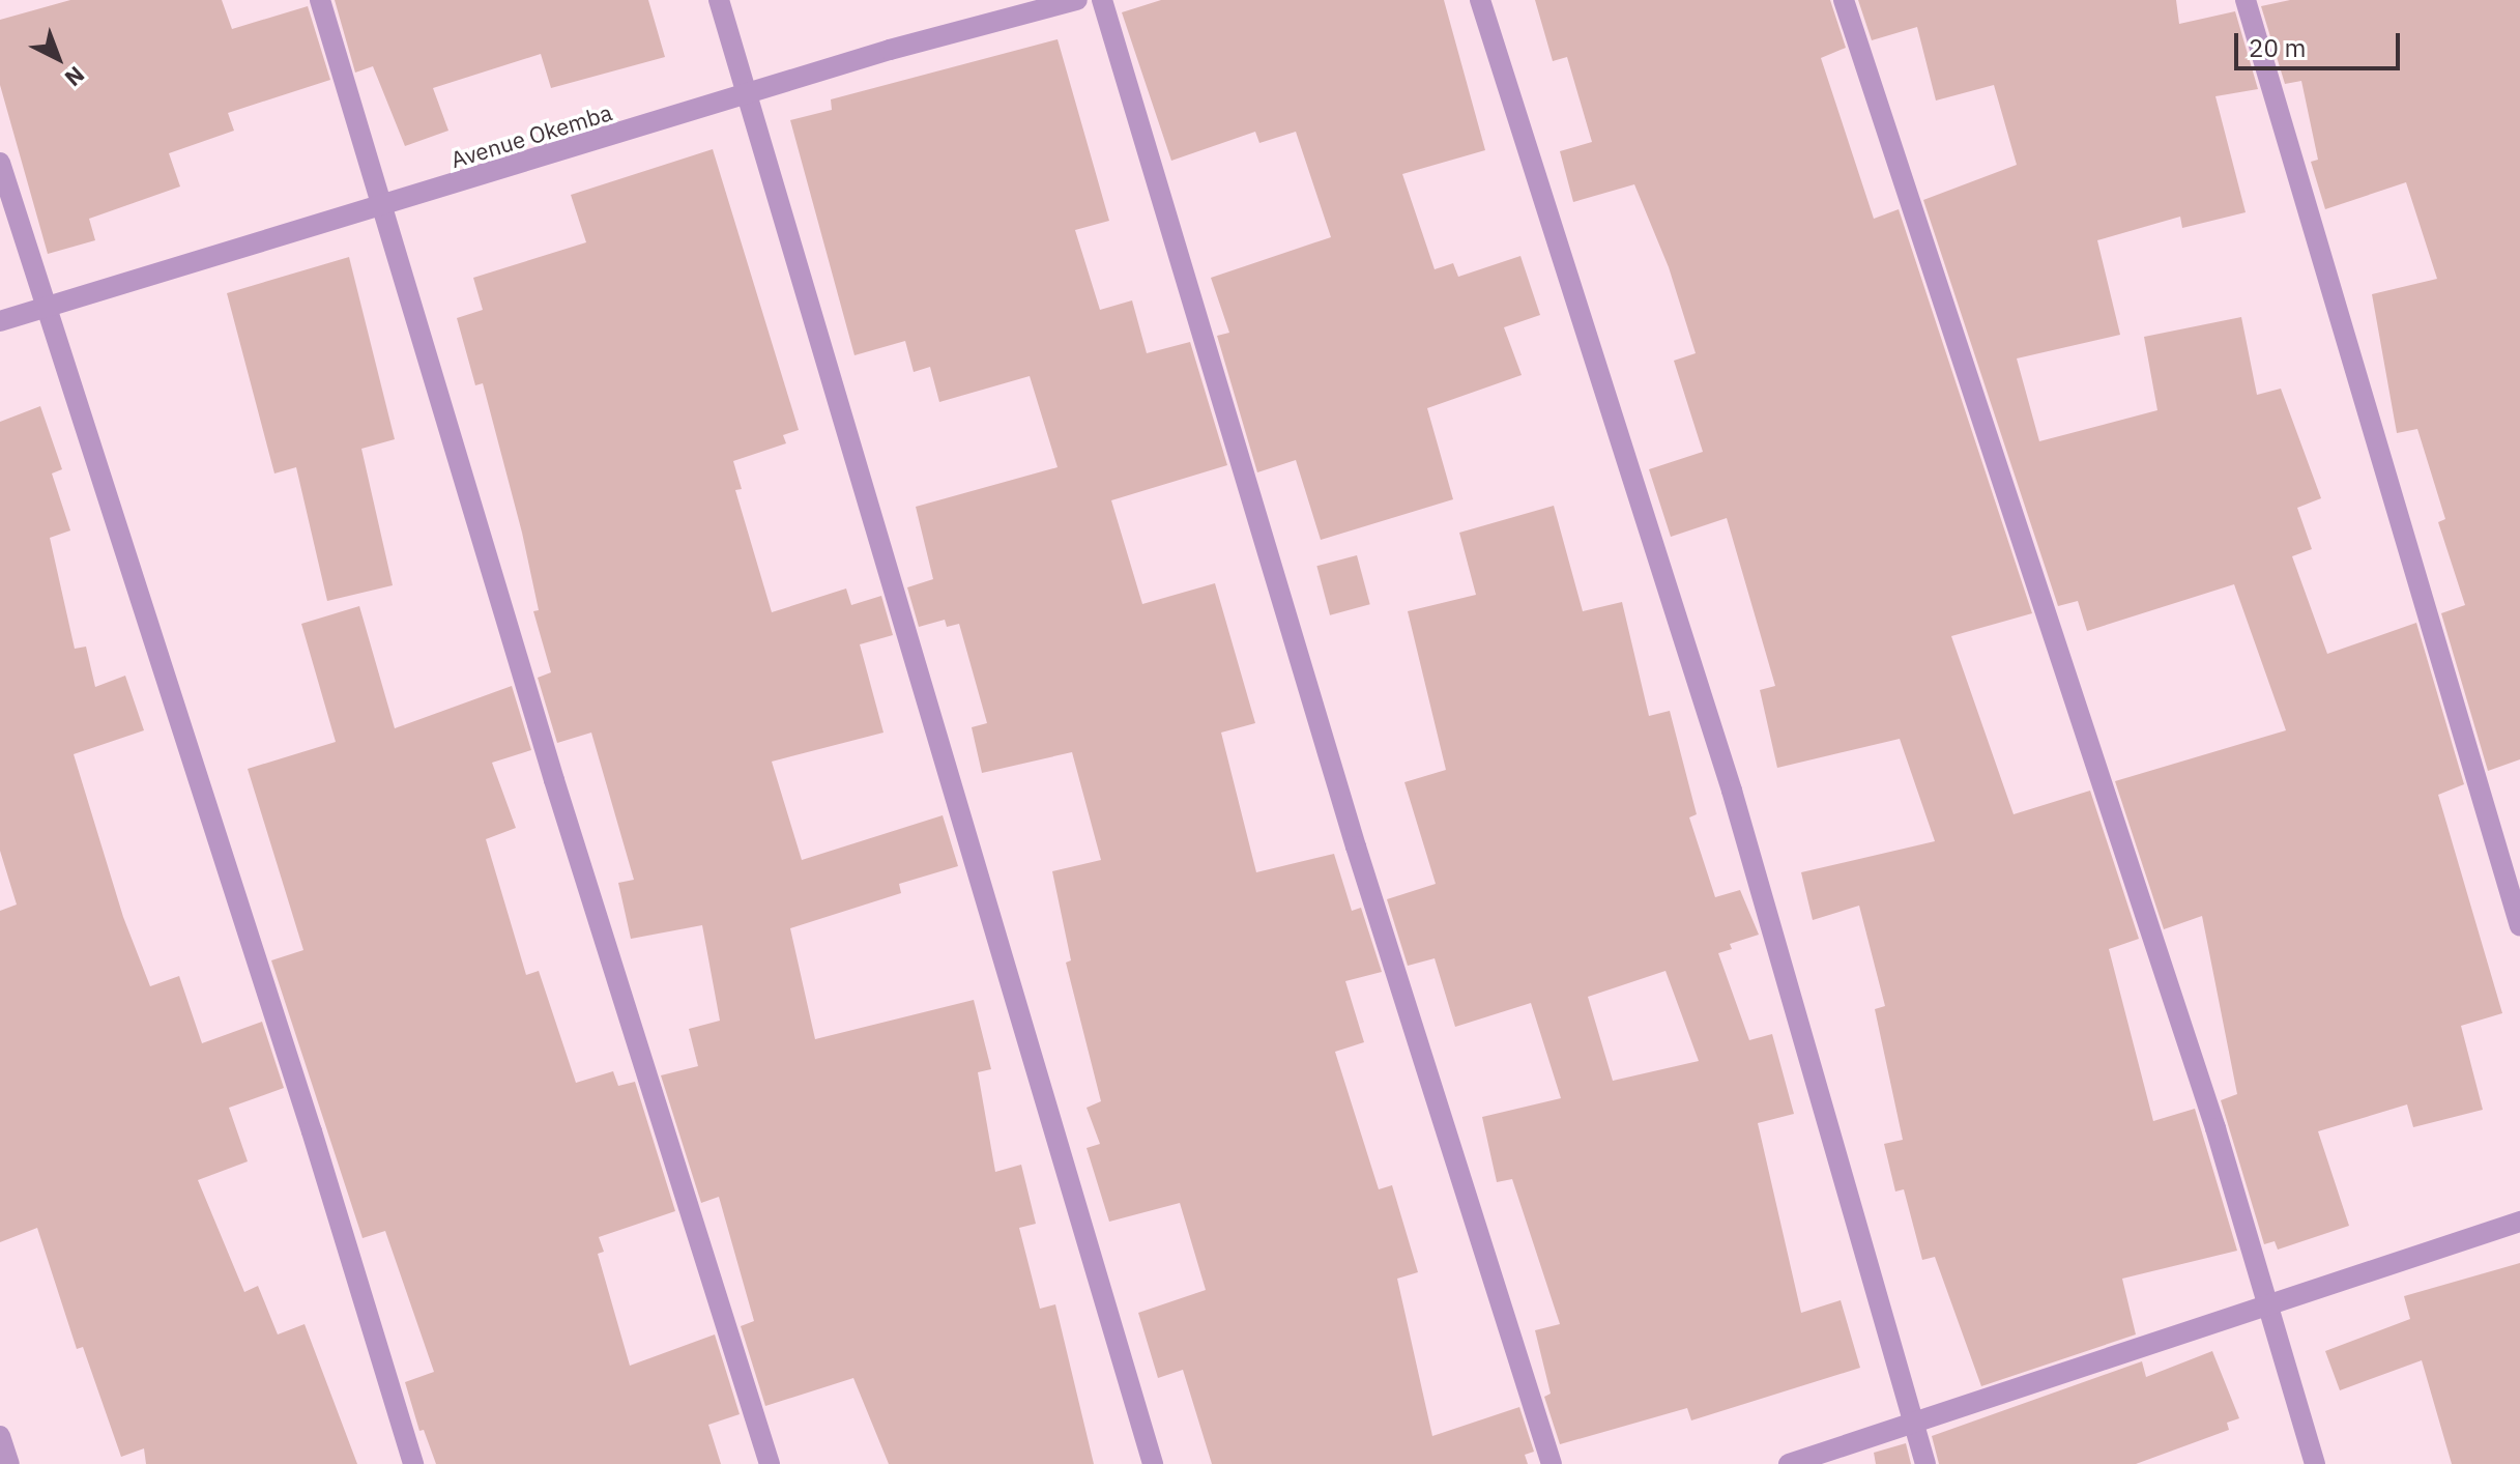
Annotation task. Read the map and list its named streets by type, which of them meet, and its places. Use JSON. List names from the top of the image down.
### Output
{
  "streets": {
    "street": ["Avenue Okemba"]
  },
  "scale_bar": "20 m",
  "north": "bottom right"
}
